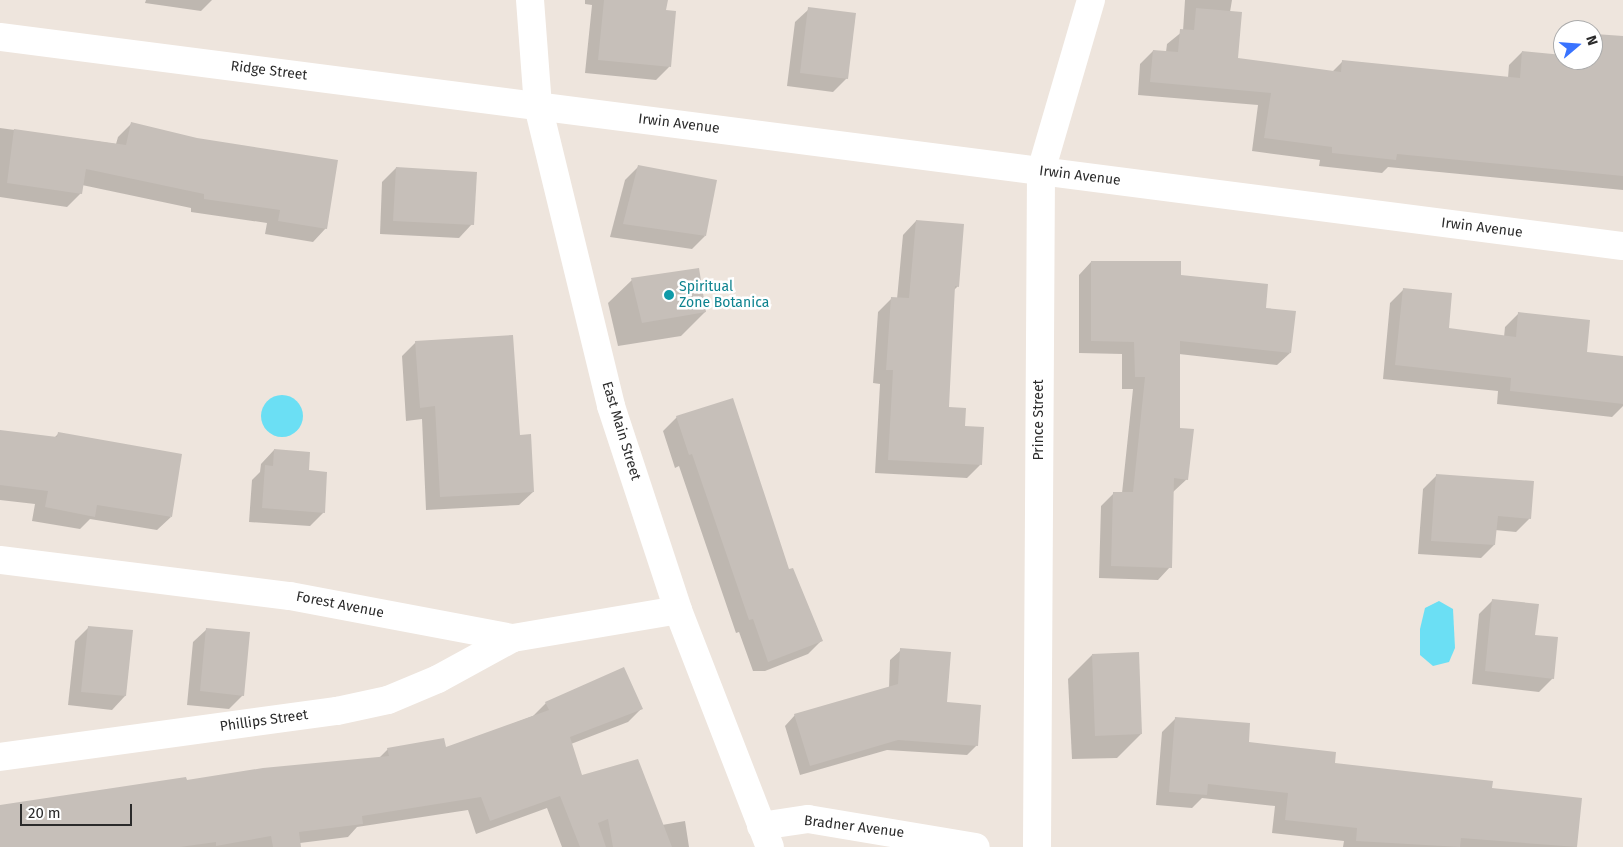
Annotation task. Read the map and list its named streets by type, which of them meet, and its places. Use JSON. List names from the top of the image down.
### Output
{
  "streets": {
    "street": [
      "Ridge Street",
      "Irwin Avenue",
      "Prince Street",
      "East Main Street",
      "Forest Avenue",
      "Phillips Street",
      "Bradner Avenue"
    ]
  },
  "crossings": [
    ["Ridge Street", "Irwin Avenue"],
    ["Ridge Street", "East Main Street"],
    ["Irwin Avenue", "Prince Street"],
    ["Irwin Avenue", "East Main Street"],
    ["East Main Street", "Forest Avenue"],
    ["East Main Street", "Bradner Avenue"],
    ["Forest Avenue", "Phillips Street"]
  ],
  "places": ["Spiritual Zone Botanica"],
  "scale_bar": "20 m",
  "north": "right"
}
